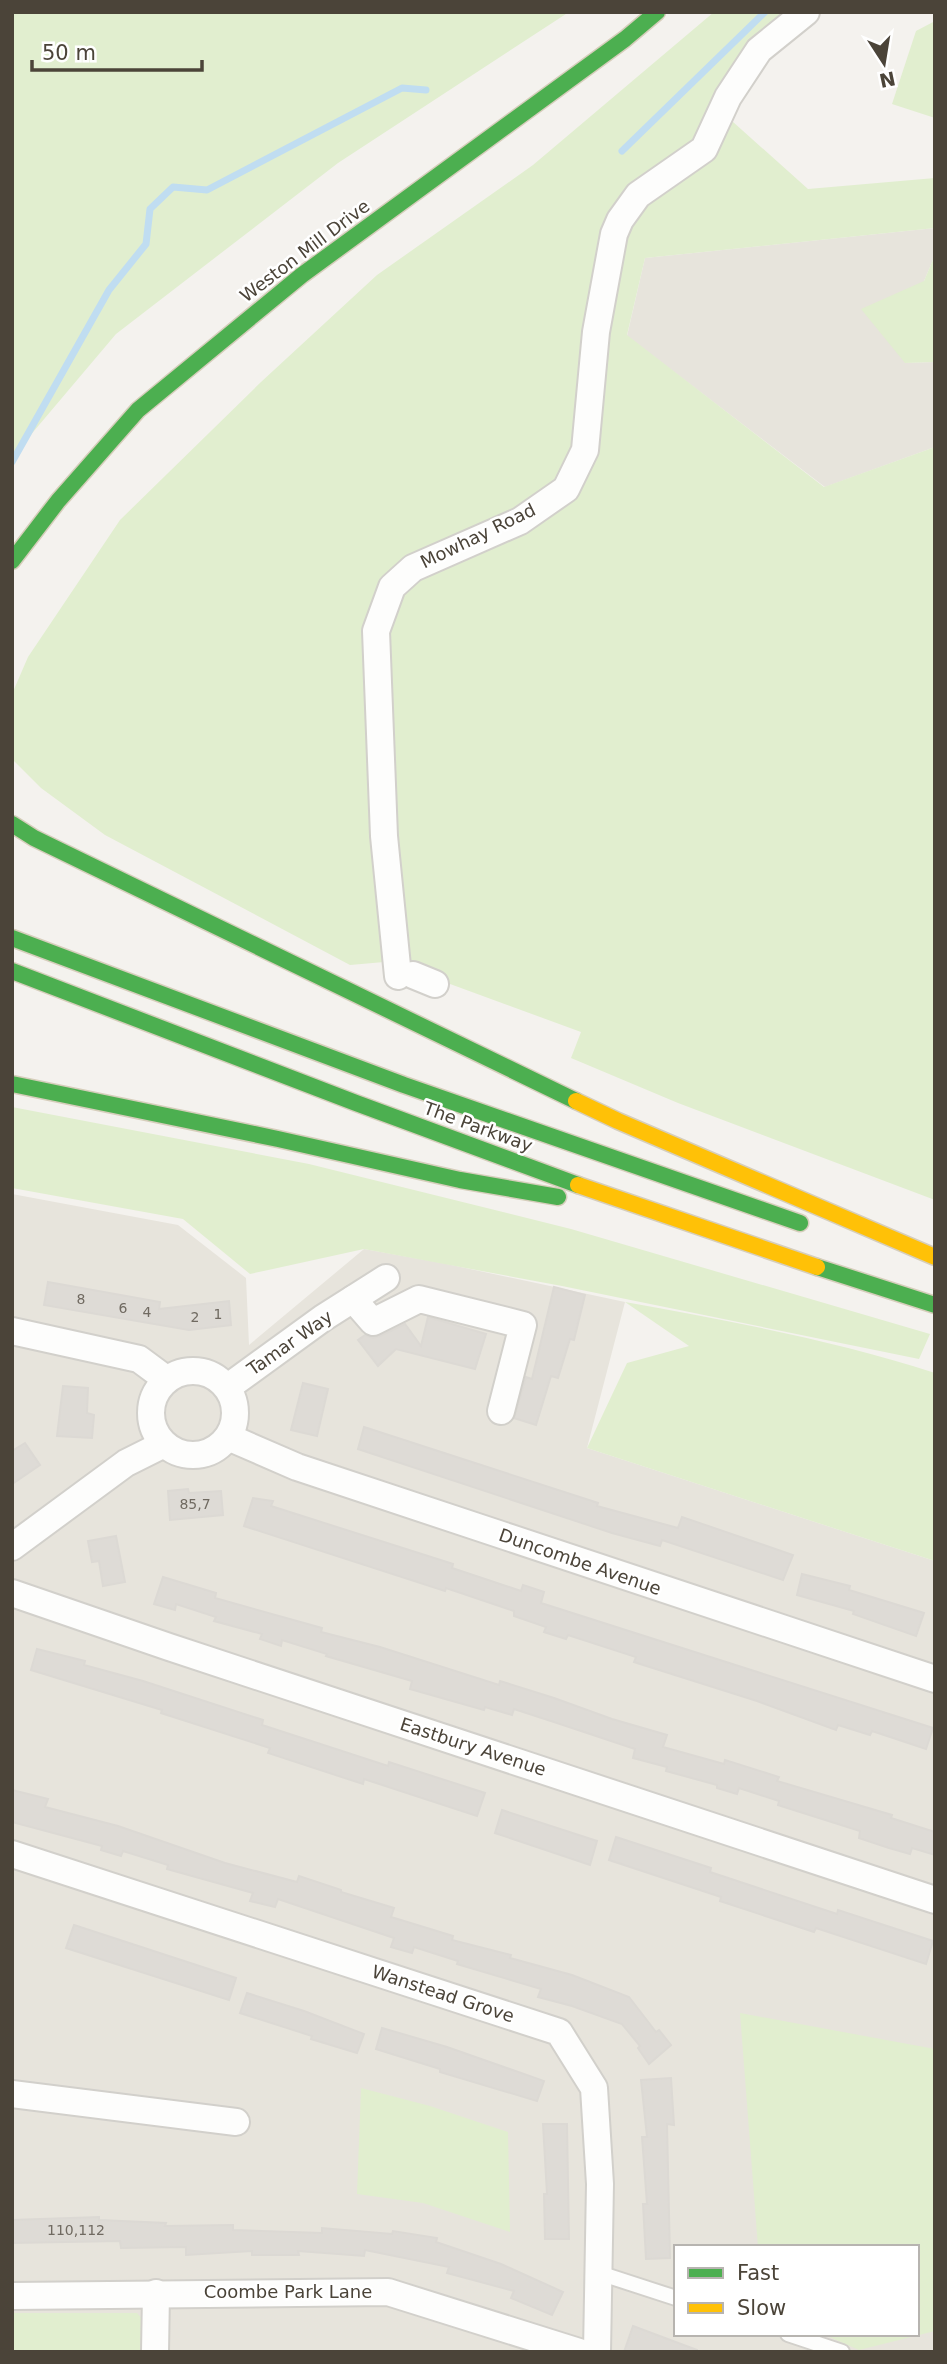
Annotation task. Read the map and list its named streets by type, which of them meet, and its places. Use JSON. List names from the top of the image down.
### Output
{
  "streets": {
    "main road": ["Weston Mill Drive", "The Parkway"],
    "street": [
      "Mowhay Road",
      "Tamar Way",
      "Duncombe Avenue",
      "Eastbury Avenue",
      "Wanstead Grove",
      "Coombe Park Lane"
    ]
  },
  "crossings": [
    ["Tamar Way", "Duncombe Avenue"]
  ],
  "house_numbers": [
    "8",
    "6",
    "4",
    "1",
    "2",
    "85,7",
    "110,112"
  ],
  "legend": ["Fast", "Slow"],
  "scale_bar": "50 m",
  "north": "bottom"
}
